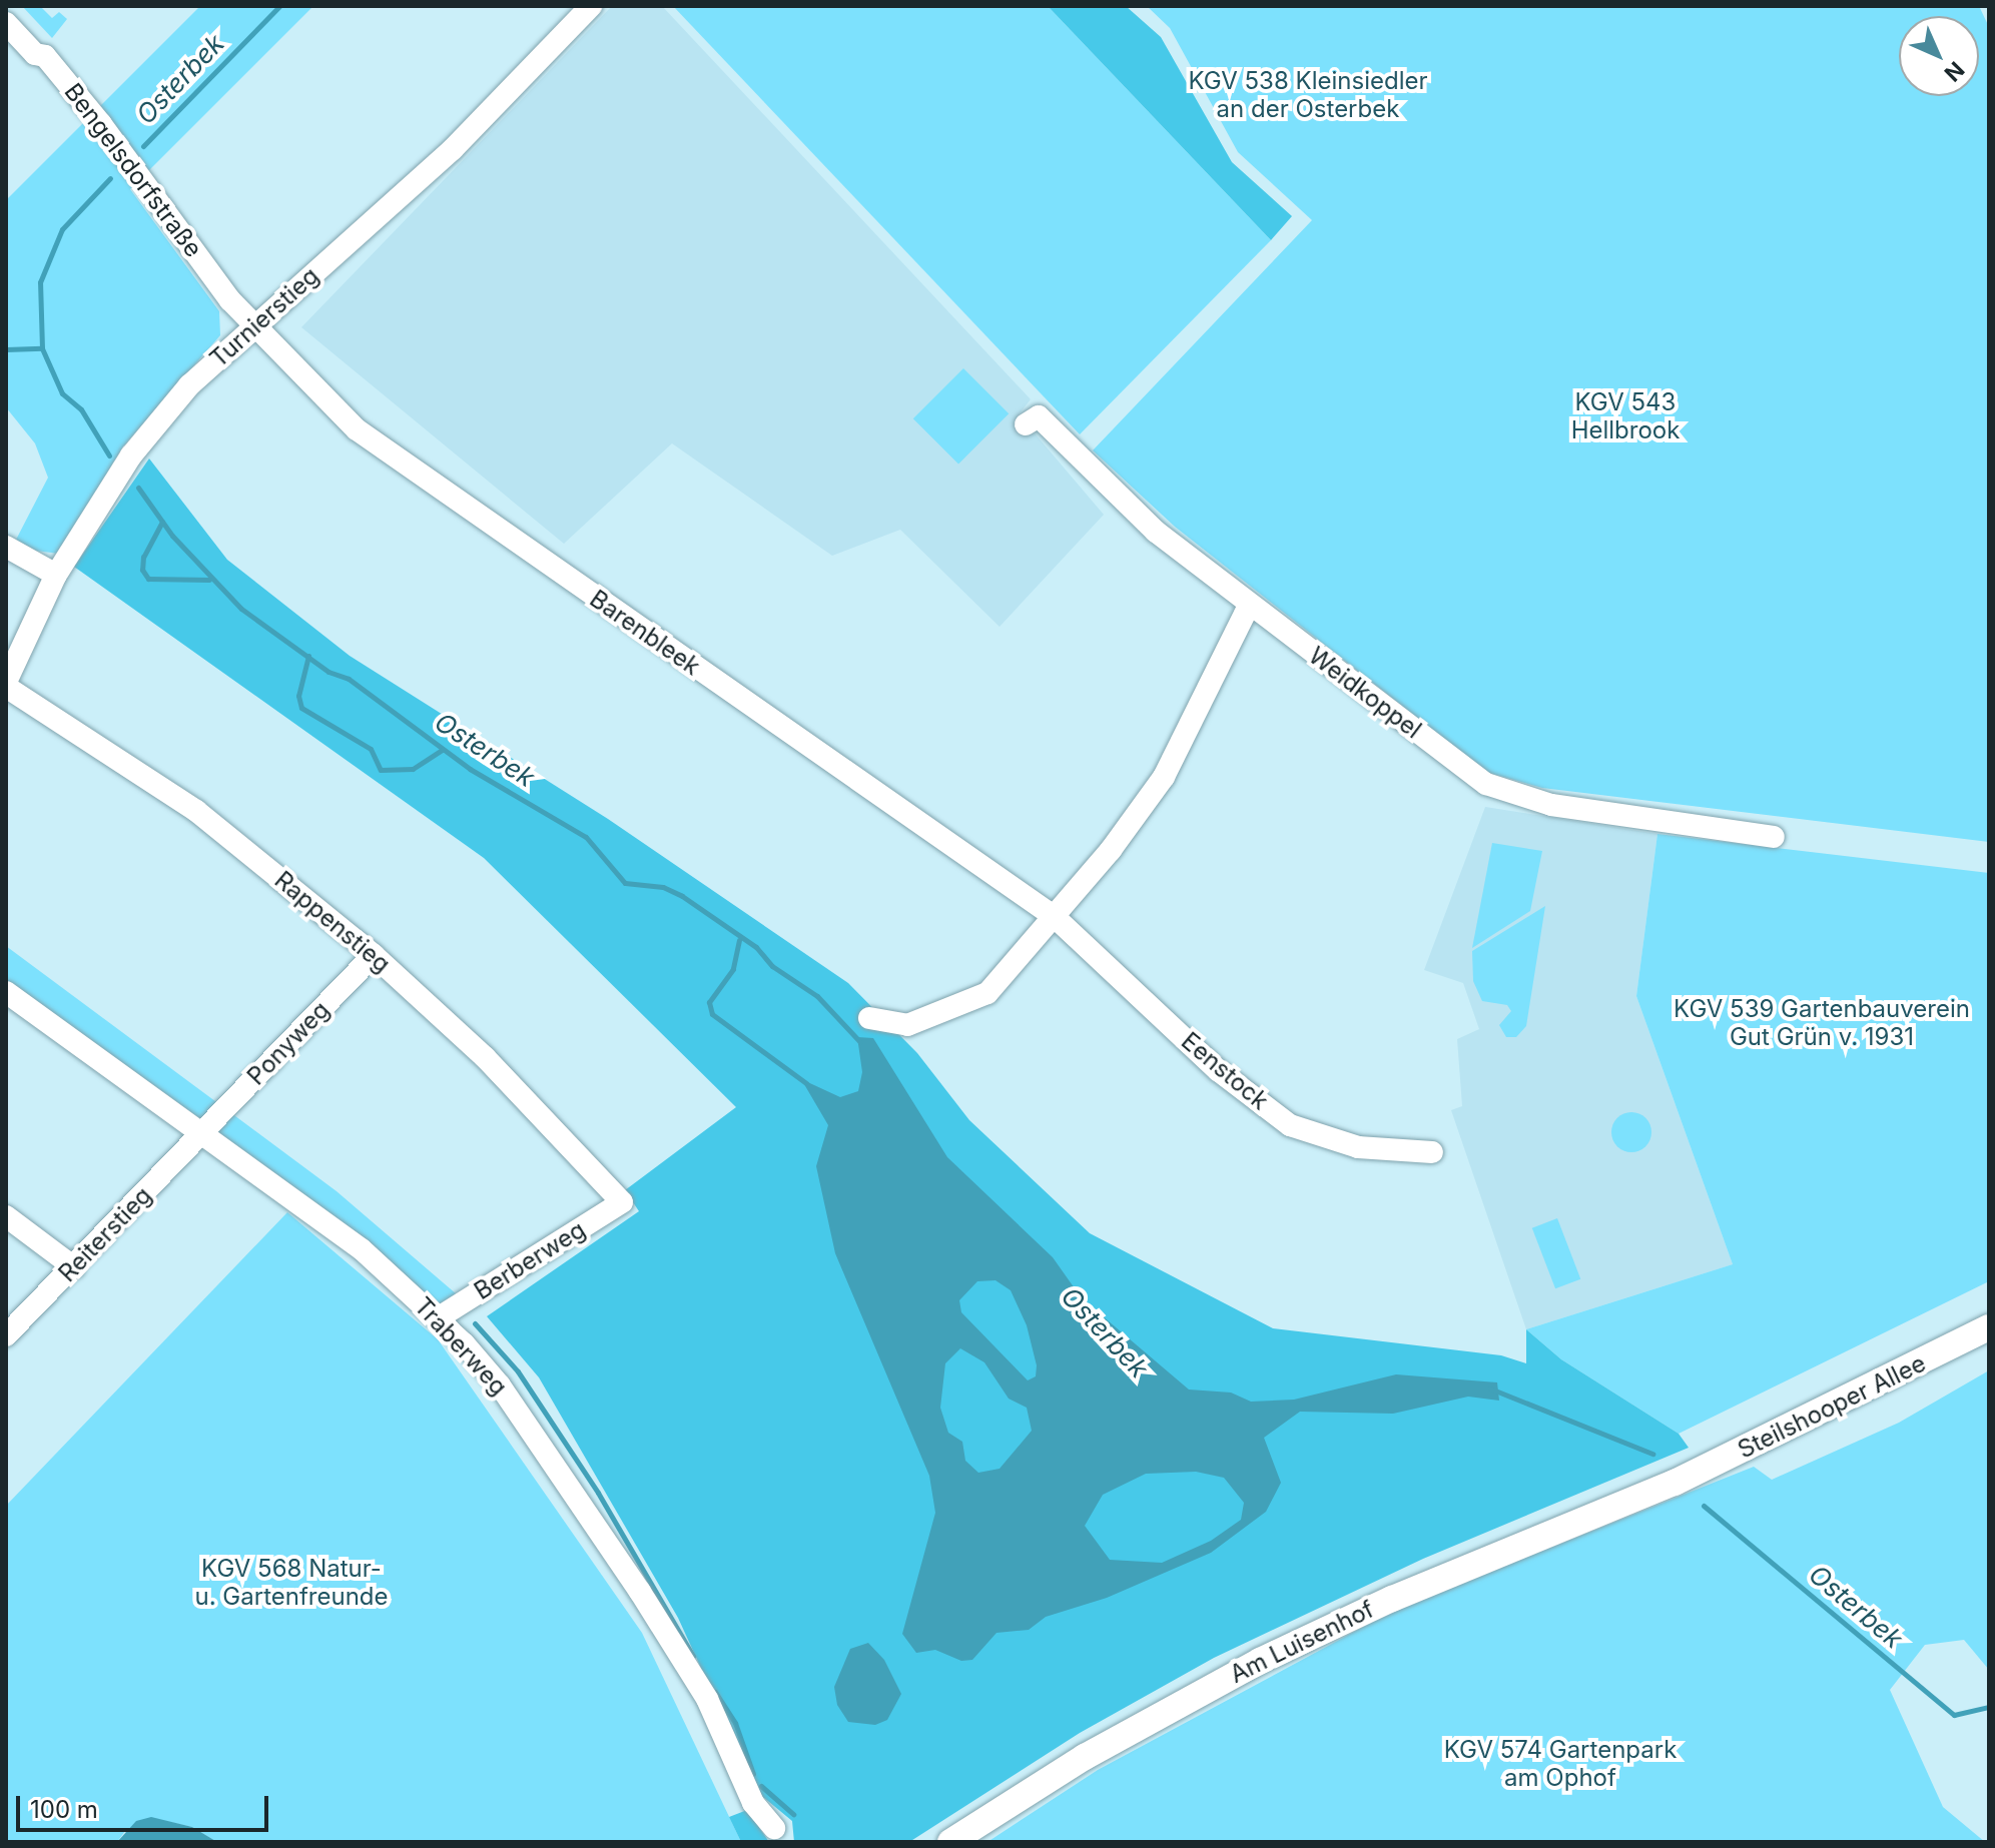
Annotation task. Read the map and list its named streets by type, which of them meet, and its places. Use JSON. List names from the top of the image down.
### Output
{
  "streets": {
    "main road": ["Steilshooper Allee", "Am Luisenhof"],
    "street": [
      "Bengelsdorfstraße",
      "Turnierstieg",
      "Barenbleek",
      "Weidkoppel",
      "Rappenstieg",
      "Ponyweg",
      "Eenstock",
      "Reiterstieg",
      "Berberweg",
      "Traberweg"
    ]
  },
  "crossings": [
    ["Bengelsdorfstraße", "Turnierstieg"],
    ["Bengelsdorfstraße", "Barenbleek"],
    ["Turnierstieg", "Barenbleek"],
    ["Turnierstieg", "Rappenstieg"],
    ["Barenbleek", "Eenstock"],
    ["Rappenstieg", "Ponyweg"],
    ["Rappenstieg", "Berberweg"],
    ["Ponyweg", "Reiterstieg"],
    ["Ponyweg", "Traberweg"],
    ["Reiterstieg", "Traberweg"],
    ["Berberweg", "Traberweg"],
    ["Steilshooper Allee", "Am Luisenhof"]
  ],
  "water": ["Osterbek"],
  "parks": [
    "KGV 538 Kleinsiedler an der Osterbek",
    "KGV 543 Hellbrook",
    "KGV 539 Gartenbauverein Gut Grün v. 1931",
    "KGV 568 Natur- u. Gartenfreunde",
    "KGV 574 Gartenpark am Ophof"
  ],
  "scale_bar": "100 m",
  "north": "bottom right"
}
